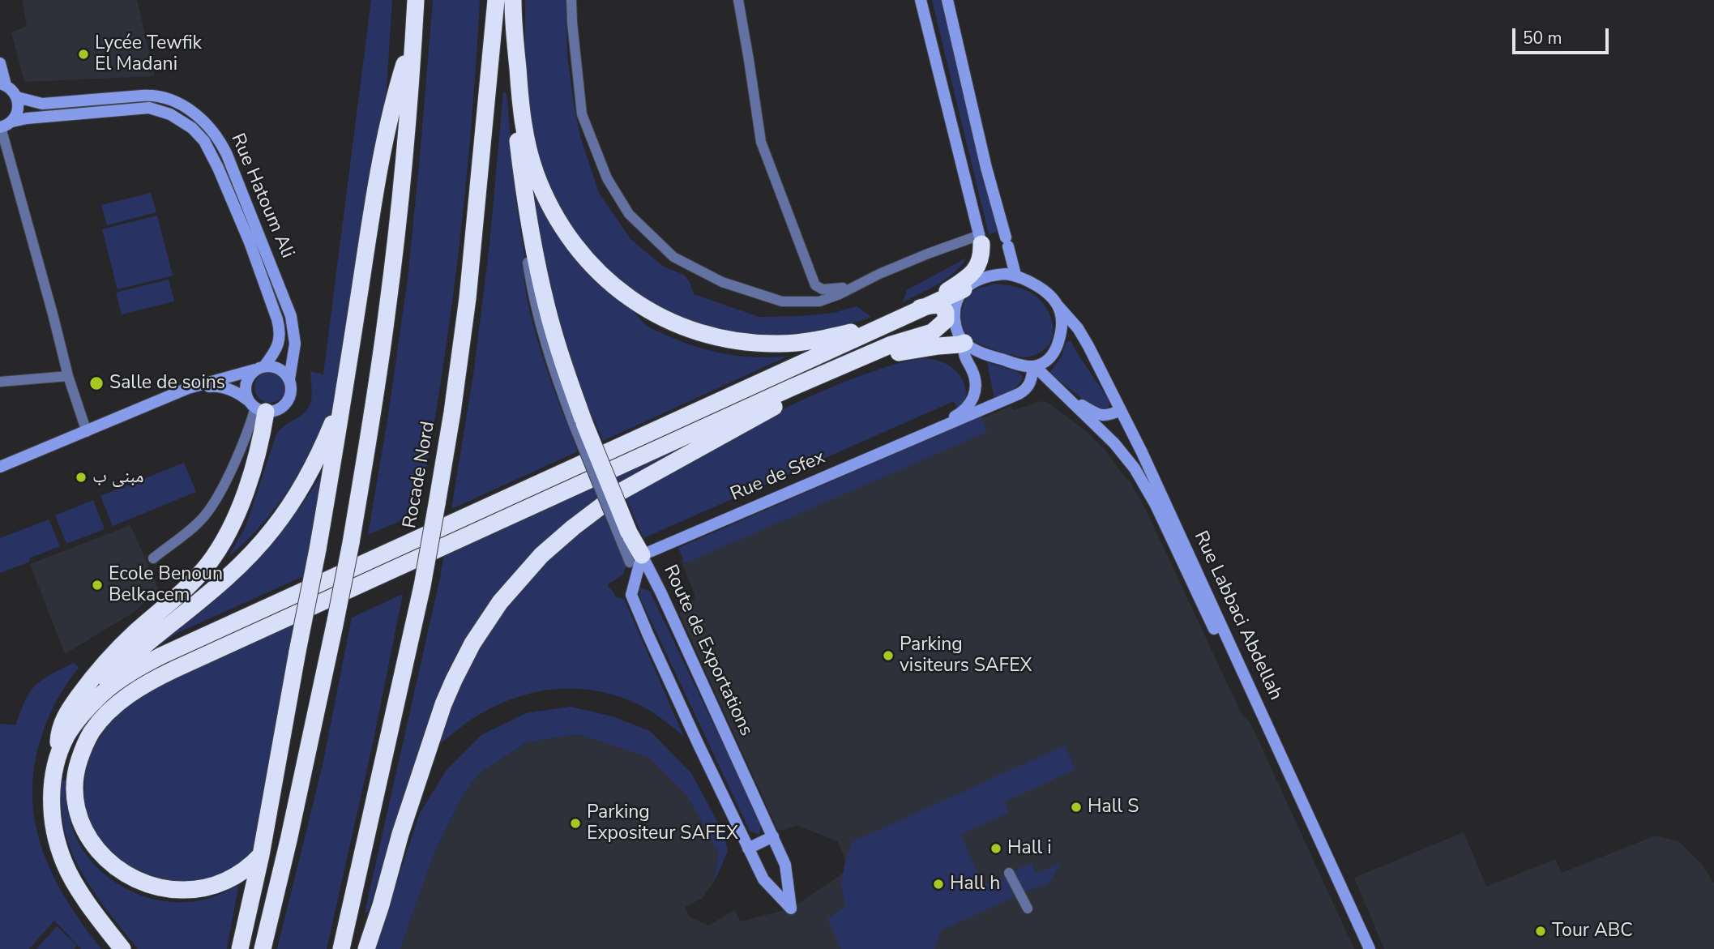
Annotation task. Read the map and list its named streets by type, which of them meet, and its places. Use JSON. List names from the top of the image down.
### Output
{
  "streets": {
    "highway": ["Rocade Nord"],
    "street": [
      "Rue Hatoum Ali",
      "Rue de Sfex",
      "Rue Labbaci Abdellah",
      "Route de Exportations"
    ]
  },
  "crossings": [
    ["Rue de Sfex", "Rue Labbaci Abdellah"],
    ["Rue de Sfex", "Route de Exportations"]
  ],
  "places": [
    "Lycée Tewfik El Madani",
    "Salle de soins",
    "مبنى ب",
    "Ecole Benoun Belkacem",
    "Parking visiteurs SAFEX",
    "Hall S",
    "Parking Expositeur SAFEX",
    "Hall i",
    "Hall h",
    "Tour ABC"
  ],
  "scale_bar": "50 m"
}
